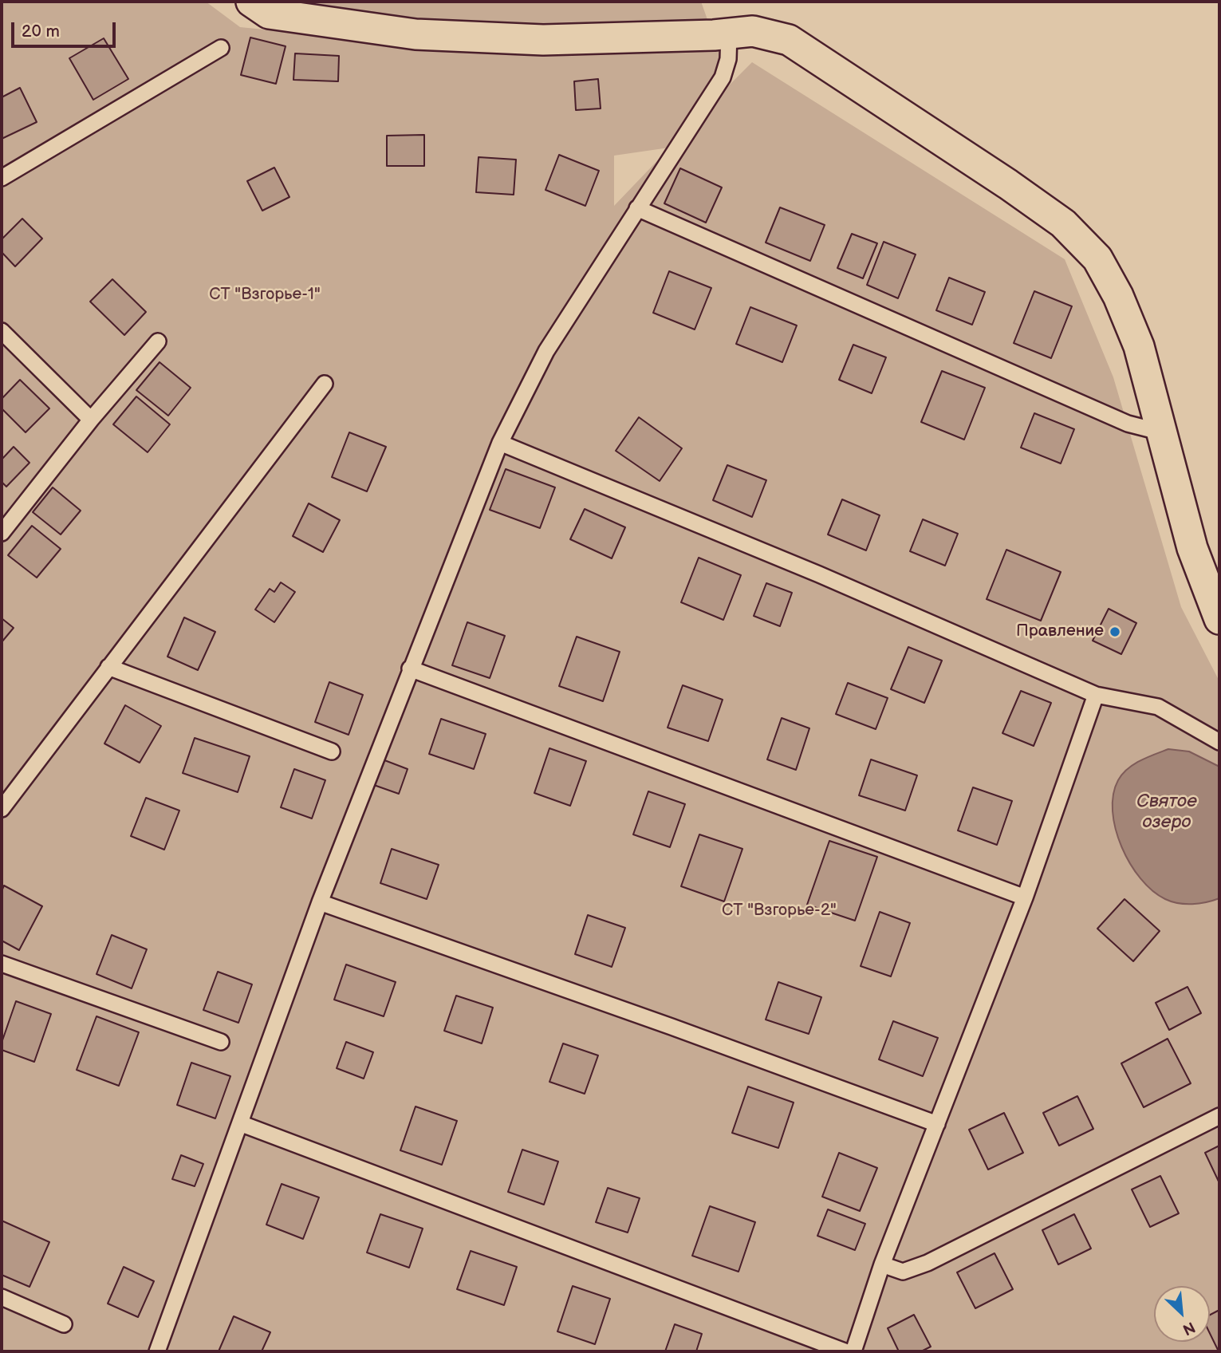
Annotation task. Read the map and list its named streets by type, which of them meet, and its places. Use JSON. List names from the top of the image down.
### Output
{
  "water": ["Святое озеро"],
  "parks": ["СТ \"Взгорье-1\"", "СТ \"Взгорье-2\""],
  "places": ["Правление"],
  "scale_bar": "20 m",
  "north": "bottom right"
}
